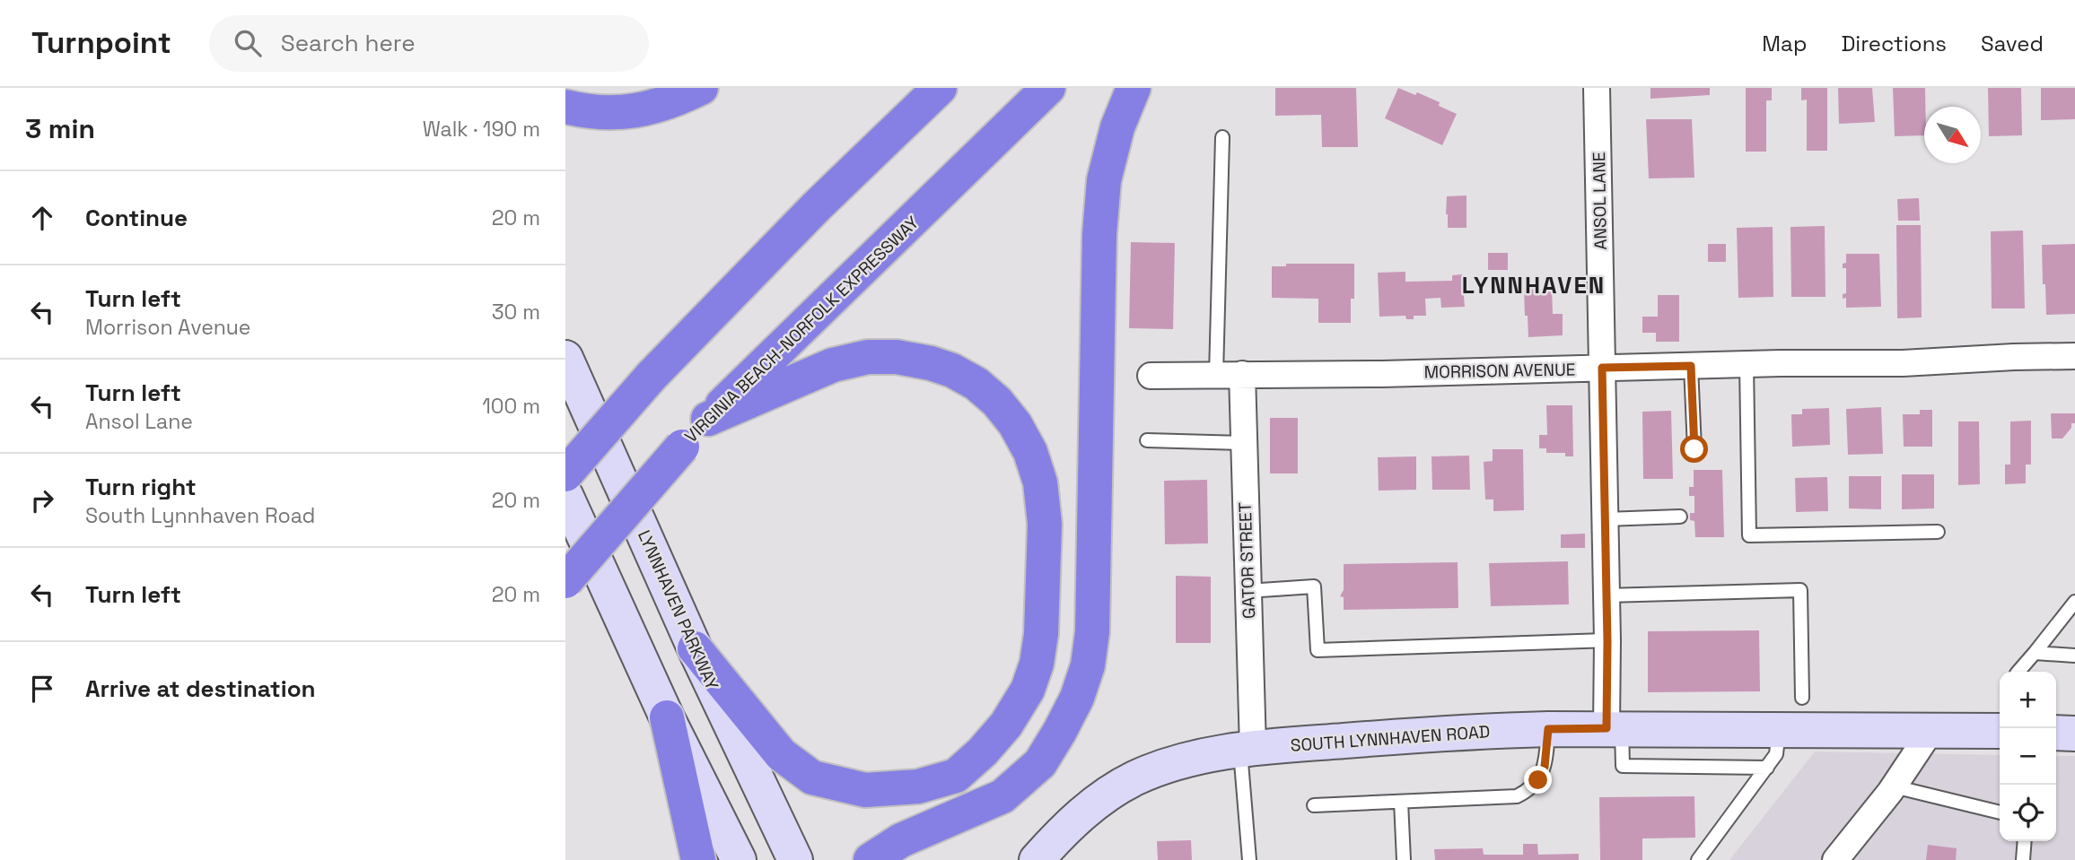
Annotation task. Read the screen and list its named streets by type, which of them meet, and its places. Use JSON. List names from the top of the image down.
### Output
{
  "streets": {
    "highway": ["VIRGINIA BEACH-NORFOLK EXPRESSWAY"],
    "street": [
      "ANSOL LANE",
      "MORRISON AVENUE",
      "GATOR STREET",
      "LYNNHAVEN PARKWAY",
      "SOUTH LYNNHAVEN ROAD"
    ]
  },
  "crossings": [
    ["ANSOL LANE", "MORRISON AVENUE"],
    ["ANSOL LANE", "SOUTH LYNNHAVEN ROAD"],
    ["MORRISON AVENUE", "GATOR STREET"],
    ["GATOR STREET", "SOUTH LYNNHAVEN ROAD"]
  ],
  "districts": ["LYNNHAVEN"],
  "north": "bottom right",
  "page": {
    "header": "Turnpoint",
    "search": "Search here",
    "nav": ["Map", "Directions", "Saved"],
    "heading": ["3 min", "Walk · 190 m"],
    "list": [
      ["Continue", "20 m"],
      ["Turn left", "Morrison Avenue", "30 m"],
      ["Turn left", "Ansol Lane", "100 m"],
      ["Turn right", "South Lynnhaven Road", "20 m"],
      ["Turn left", "20 m"],
      "Arrive at destination"
    ],
    "map_buttons": ["+", "−"]
  }
}
